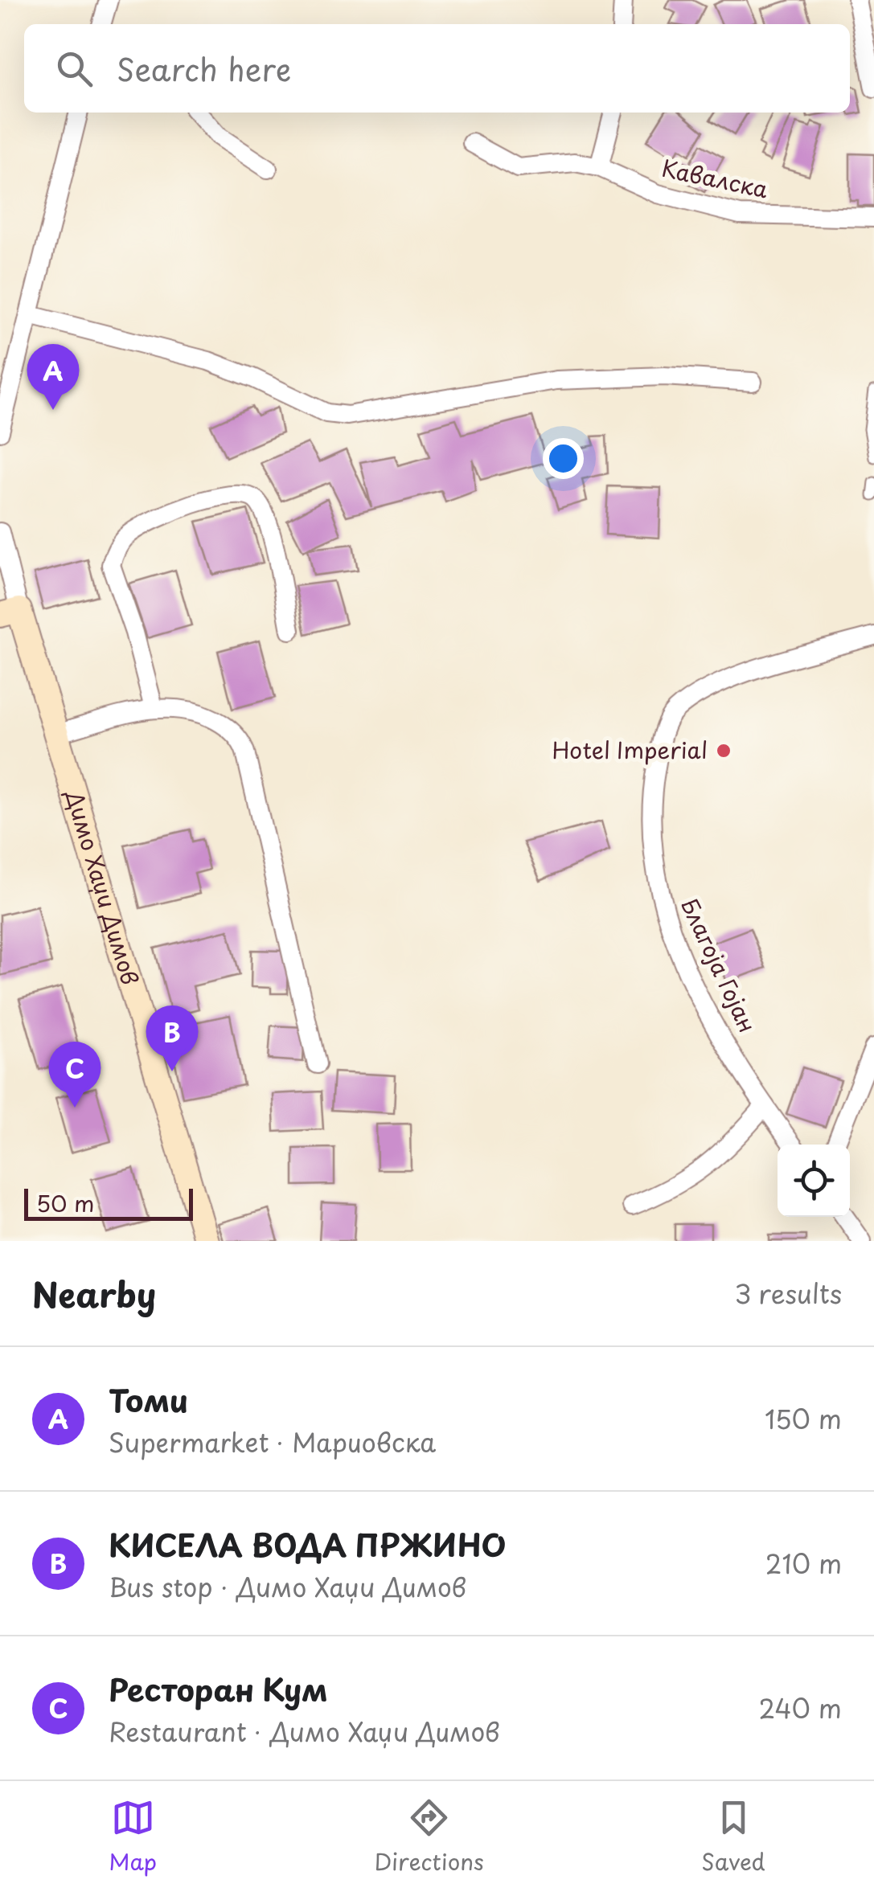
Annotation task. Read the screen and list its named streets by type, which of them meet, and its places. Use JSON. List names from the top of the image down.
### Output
{
  "streets": {
    "street": ["Кавалска", "Димо Хаџи Димов", "Благоја Гојан"]
  },
  "places": ["Hotel Imperial"],
  "scale_bar": "50 m",
  "page": {
    "search": "Search here",
    "pins": ["A", "B", "C"],
    "scale": "50 m",
    "heading": ["Nearby", "3 results"],
    "list": [
      {
        "mark": "A",
        "name": "Томи",
        "note": "Supermarket · Мариовска",
        "value": "150 m"
      },
      {
        "mark": "B",
        "name": "КИСЕЛА ВОДА ПРЖИНО",
        "note": "Bus stop · Димо Хаџи Димов",
        "value": "210 m"
      },
      {
        "mark": "C",
        "name": "Ресторан Кум",
        "note": "Restaurant · Димо Хаџи Димов",
        "value": "240 m"
      }
    ],
    "nav": ["Map", "Directions", "Saved"]
  }
}
